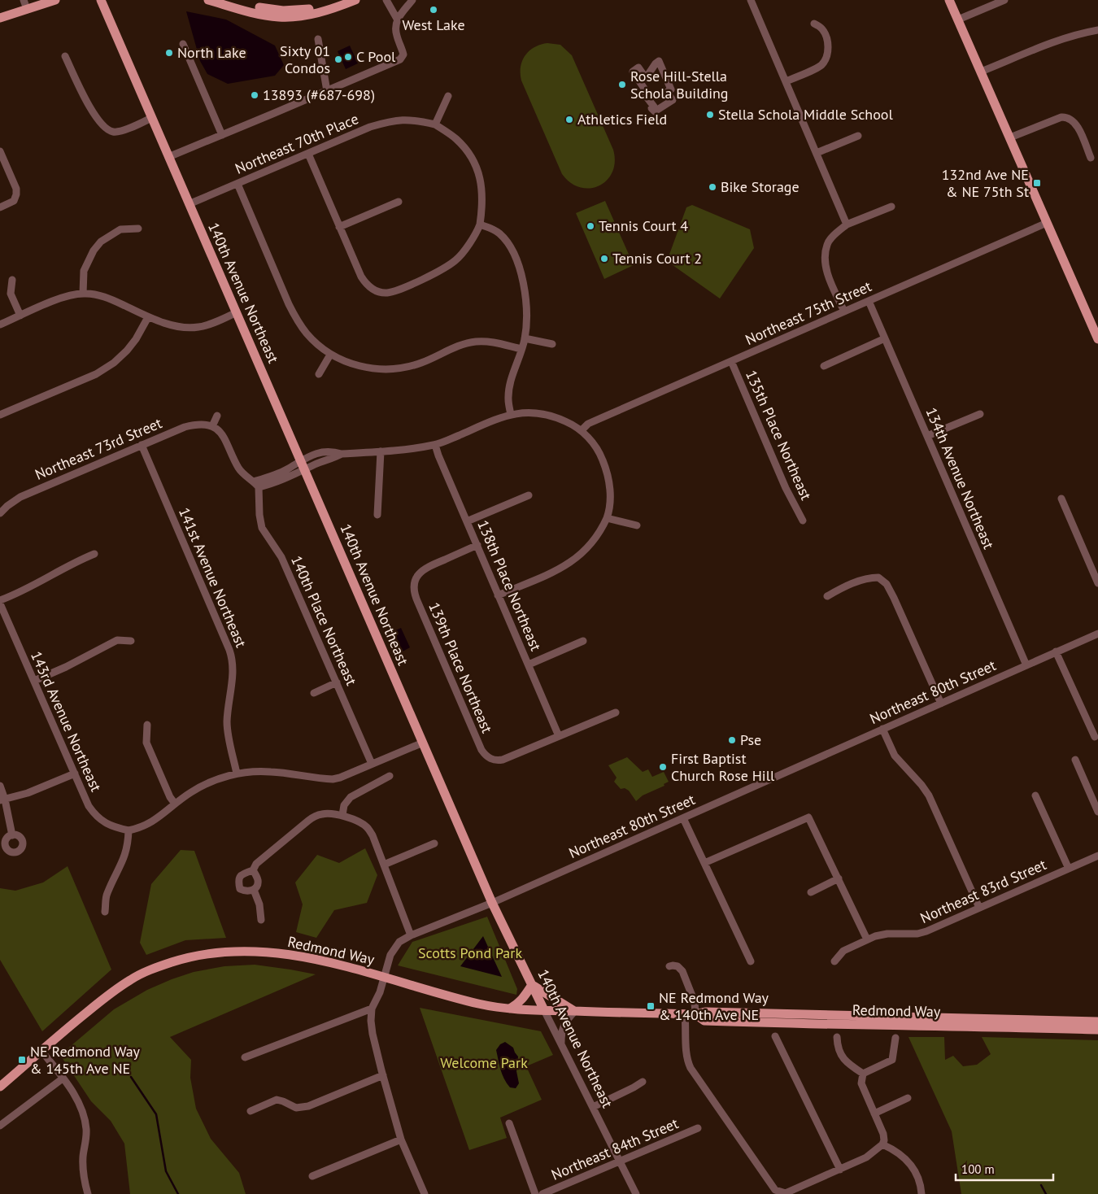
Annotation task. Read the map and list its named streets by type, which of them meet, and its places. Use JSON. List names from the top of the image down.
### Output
{
  "streets": {
    "main road": ["140th Avenue Northeast", "Redmond Way"],
    "street": [
      "Northeast 70th Place",
      "Northeast 75th Street",
      "135th Place Northeast",
      "Northeast 73rd Street",
      "134th Avenue Northeast",
      "141st Avenue Northeast",
      "138th Place Northeast",
      "140th Place Northeast",
      "139th Place Northeast",
      "Northeast 80th Street",
      "143rd Avenue Northeast",
      "Northeast 83rd Street",
      "Northeast 84th Street"
    ]
  },
  "crossings": [
    ["Northeast 70th Place", "140th Avenue Northeast"],
    ["140th Avenue Northeast", "Northeast 80th Street"],
    ["140th Avenue Northeast", "Redmond Way"],
    ["140th Avenue Northeast", "Northeast 84th Street"],
    ["Northeast 75th Street", "135th Place Northeast"],
    ["Northeast 75th Street", "134th Avenue Northeast"],
    ["Northeast 73rd Street", "141st Avenue Northeast"],
    ["134th Avenue Northeast", "Northeast 80th Street"],
    ["138th Place Northeast", "139th Place Northeast"],
    ["Northeast 80th Street", "Redmond Way"]
  ],
  "parks": ["Scotts Pond Park", "Welcome Park"],
  "places": {
    "other": [
      "West Lake",
      "North Lake",
      "C Pool",
      "Sixty 01 Condos",
      "Rose Hill-Stella Schola Building",
      "13893 (#687-698)",
      "Stella Schola Middle School",
      "Athletics Field",
      "Bike Storage",
      "Tennis Court 4",
      "Tennis Court 2",
      "Pse",
      "First Baptist Church Rose Hill"
    ],
    "transit": ["132nd Ave NE & NE 75th St", "NE Redmond Way & 140th Ave NE", "NE Redmond Way & 145th Ave NE"]
  },
  "scale_bar": "100 m"
}
